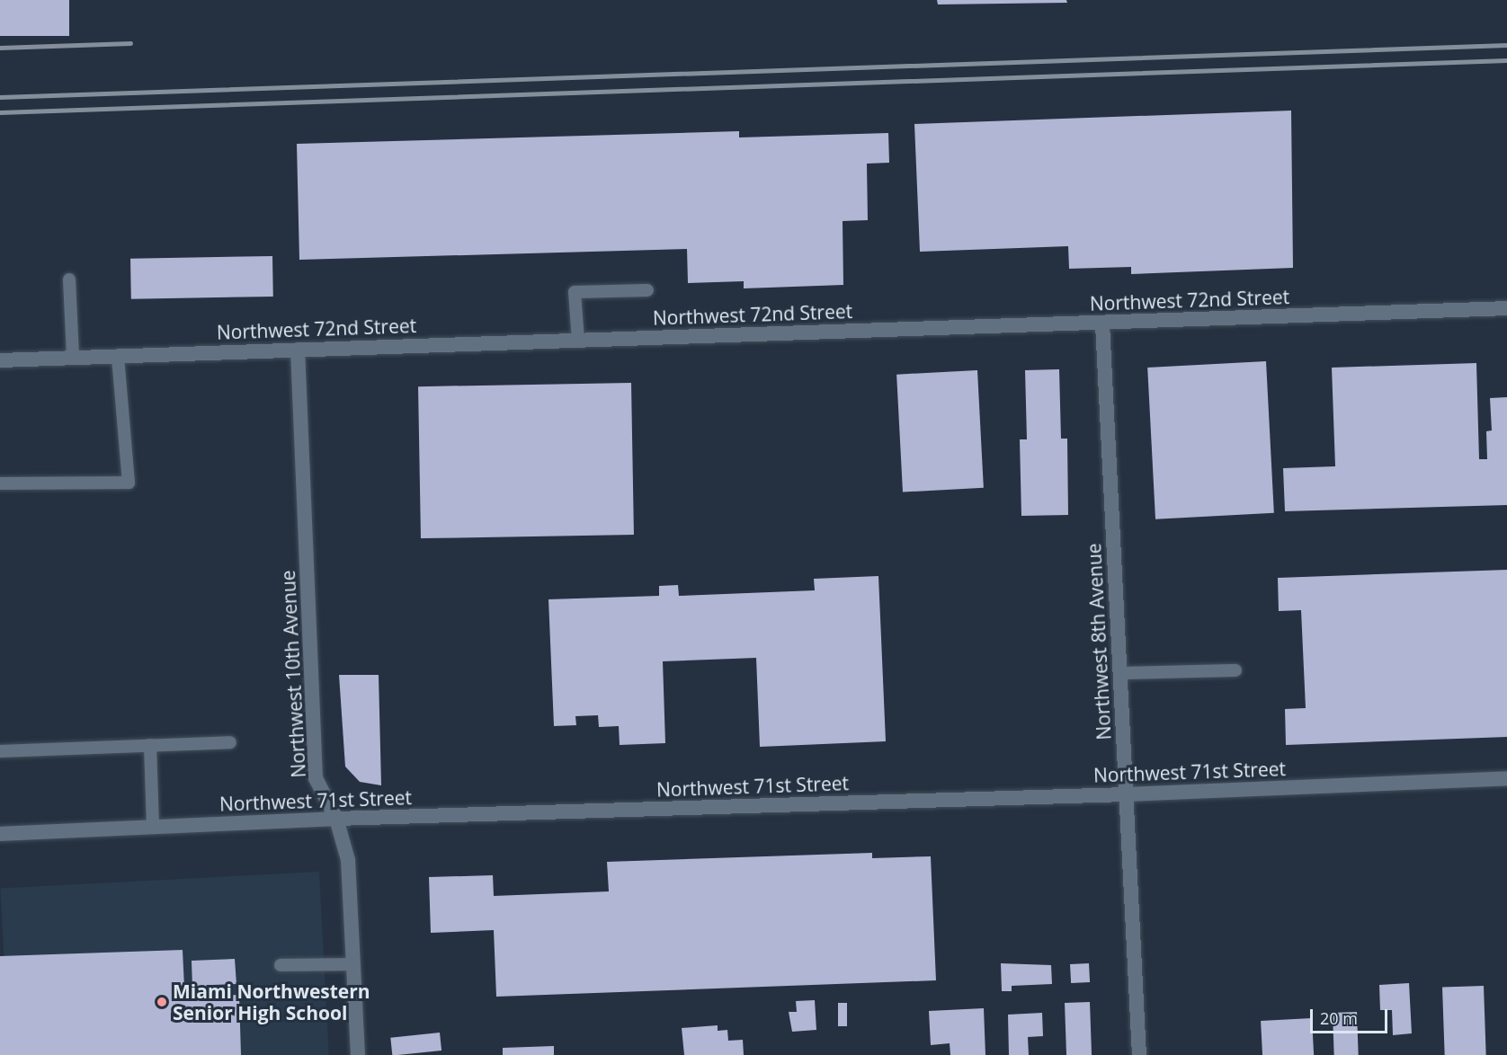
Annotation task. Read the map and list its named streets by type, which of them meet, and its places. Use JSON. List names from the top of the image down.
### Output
{
  "streets": {
    "street": [
      "Northwest 72nd Street",
      "Northwest 8th Avenue",
      "Northwest 10th Avenue",
      "Northwest 71st Street"
    ]
  },
  "crossings": [
    ["Northwest 72nd Street", "Northwest 8th Avenue"],
    ["Northwest 72nd Street", "Northwest 10th Avenue"],
    ["Northwest 8th Avenue", "Northwest 71st Street"],
    ["Northwest 10th Avenue", "Northwest 71st Street"]
  ],
  "places": ["Miami Northwestern Senior High School"],
  "scale_bar": "20 m"
}
